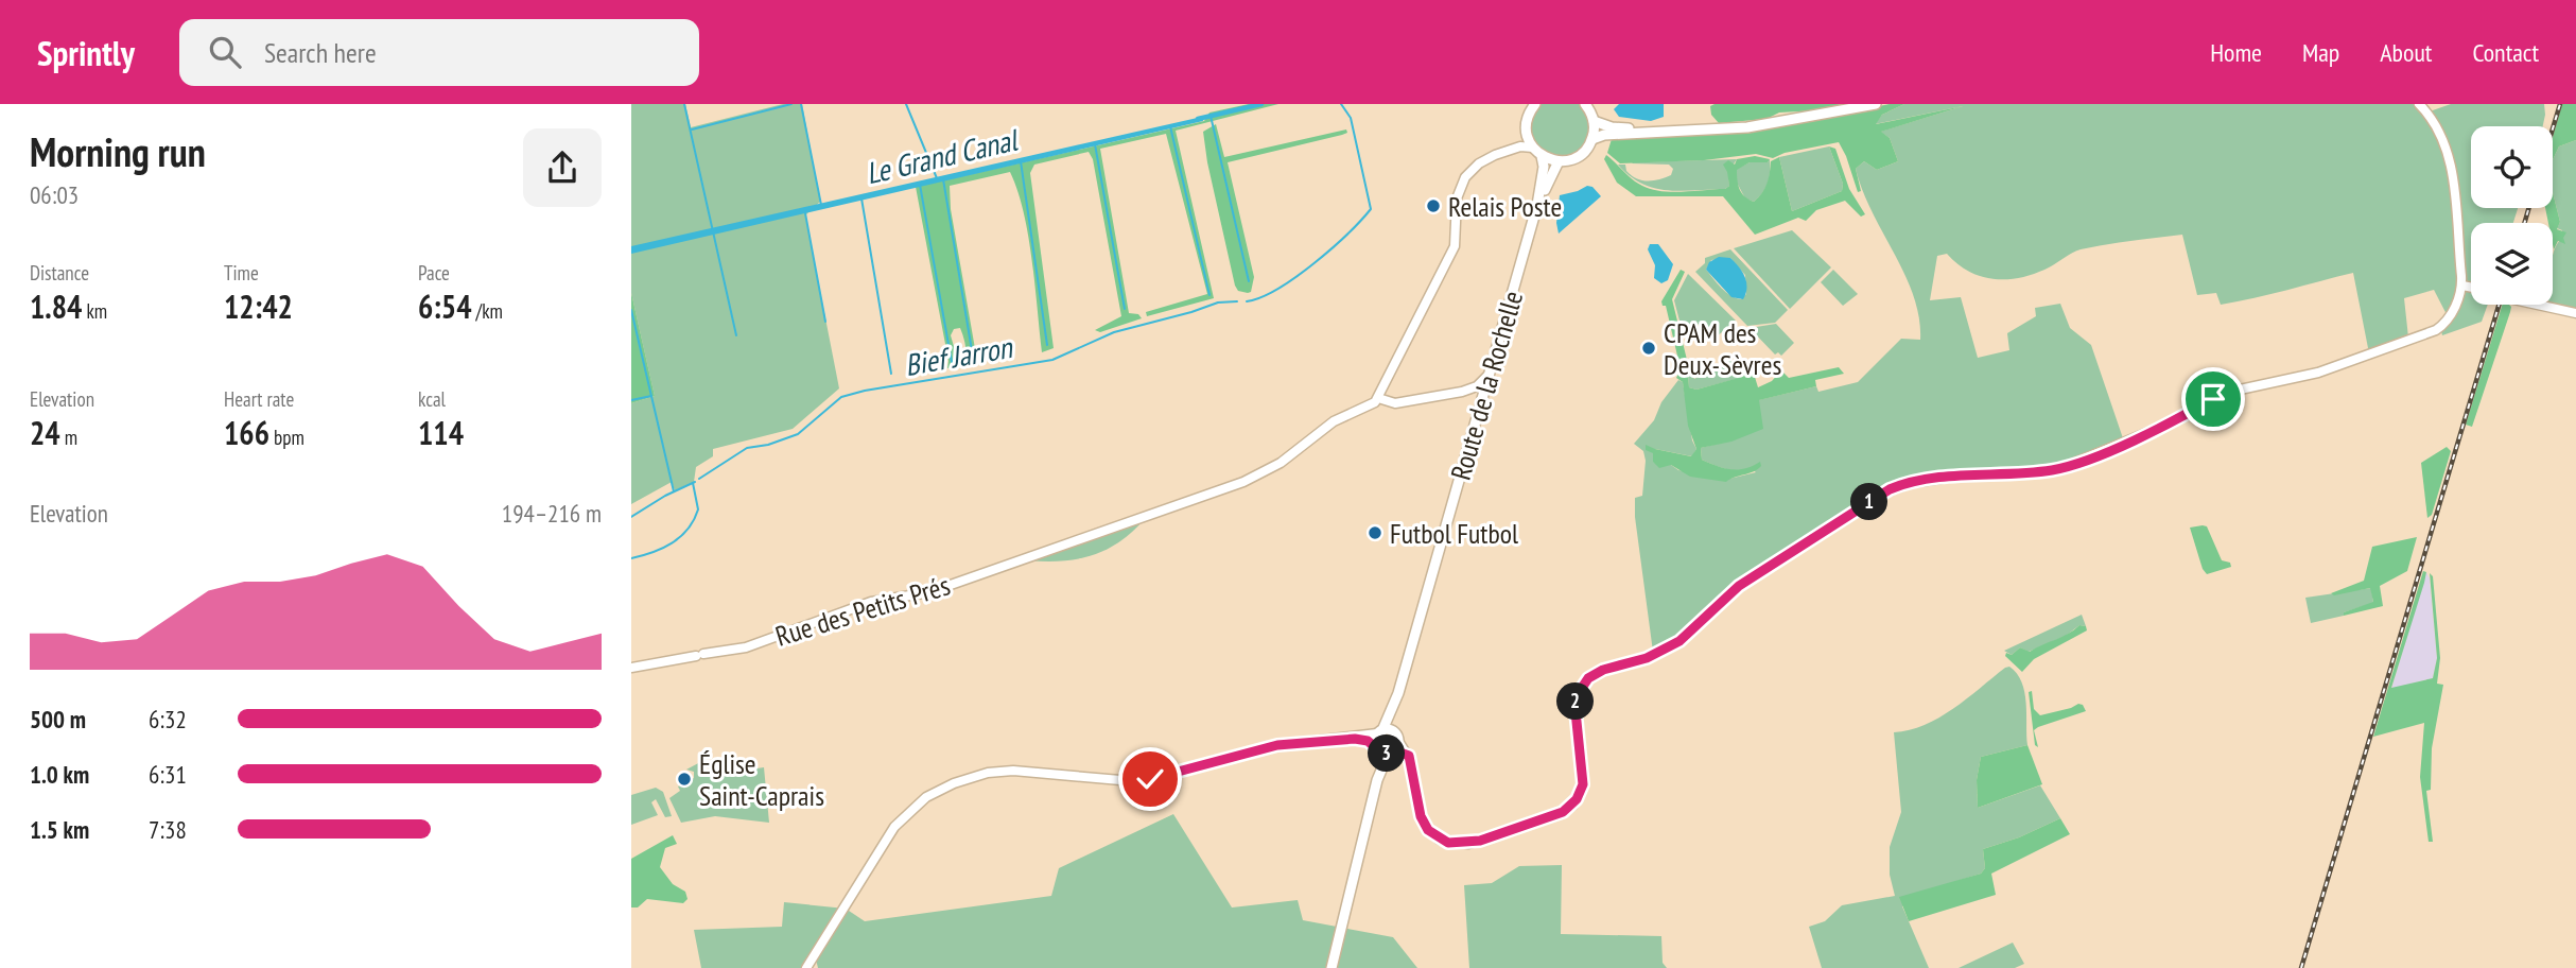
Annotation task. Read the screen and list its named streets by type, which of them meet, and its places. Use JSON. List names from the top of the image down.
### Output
{
  "streets": {
    "main road": ["Route de la Rochelle"],
    "street": ["Rue des Petits Prés"]
  },
  "water": ["Le Grand Canal", "Bief Jarron"],
  "places": [
    "Relais Poste",
    "CPAM des Deux-Sèvres",
    "Futbol Futbol",
    "Église Saint-Caprais"
  ],
  "page": {
    "header": "Sprintly",
    "search": "Search here",
    "nav": [
      "Home",
      "Map",
      "About",
      "Contact"
    ],
    "heading": ["Morning run", "06:03"],
    "stats": [
      ["Distance", "1.84 km"],
      ["Time", "12:42"],
      ["Pace", "6:54 /km"],
      ["Elevation", "24 m"],
      ["Heart rate", "166 bpm"],
      ["kcal", "114"]
    ],
    "chart": ["Elevation", "194–216 m"],
    "pins": ["1", "2", "3"],
    "list": [
      {
        "name": "500 m",
        "note": "6:32"
      },
      {
        "name": "1.0 km",
        "note": "6:31"
      },
      {
        "name": "1.5 km",
        "note": "7:38"
      }
    ]
  }
}
